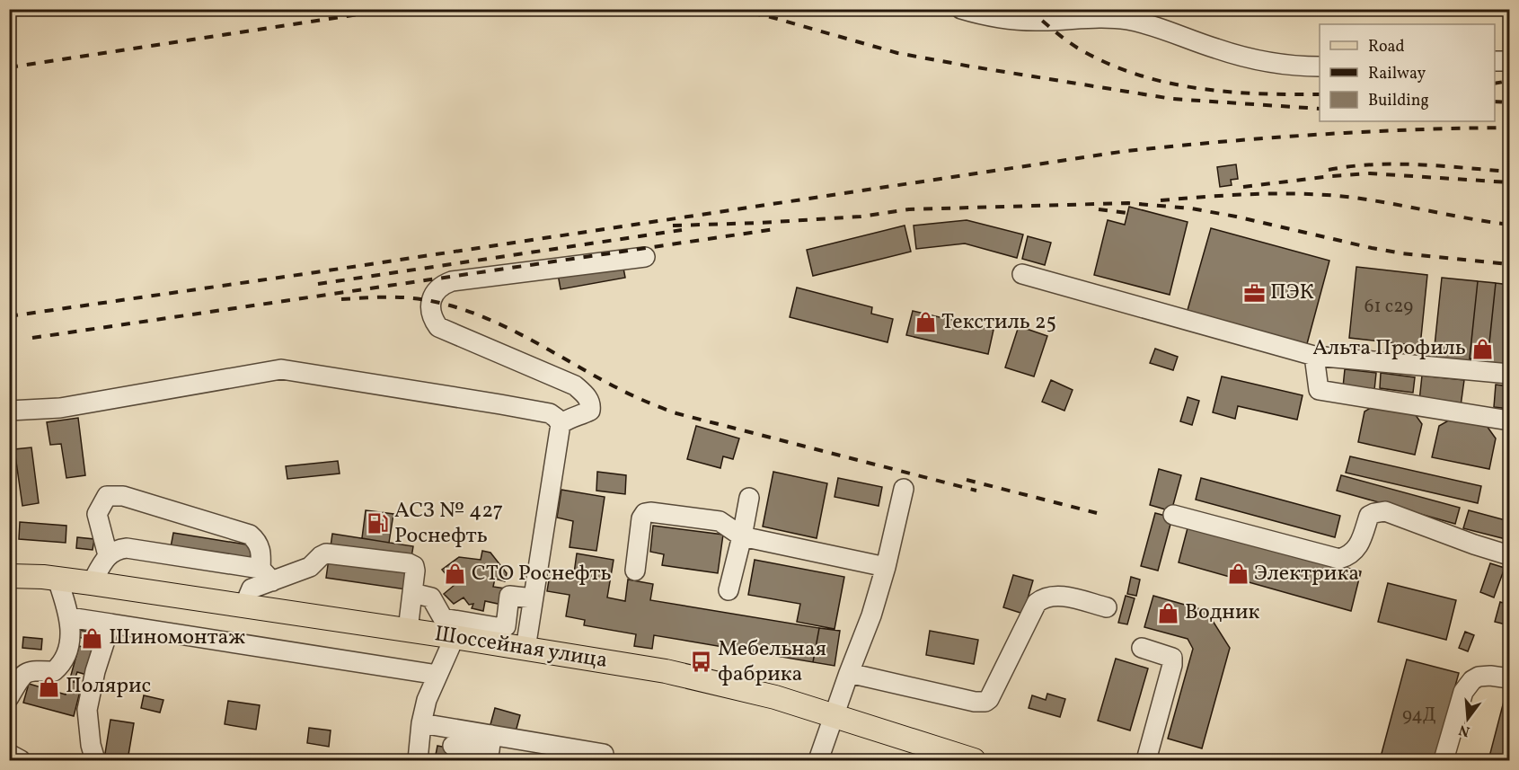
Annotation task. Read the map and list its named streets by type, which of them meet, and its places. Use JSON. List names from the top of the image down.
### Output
{
  "streets": {
    "main road": ["Шоссейная улица"]
  },
  "places": {
    "office": ["ПЭК"],
    "shop": [
      "Текстиль 25",
      "Альта Профиль",
      "СТО Роснефть",
      "Электрика",
      "Водник",
      "Шиномонтаж",
      "Полярис"
    ],
    "fuel station": ["АСЗ № 427 Роснефть"],
    "bus stop": ["Мебельная фабрика"]
  },
  "house_numbers": ["61 с29", "94Д"],
  "legend": ["Road", "Railway", "Building"],
  "north": "bottom"
}
